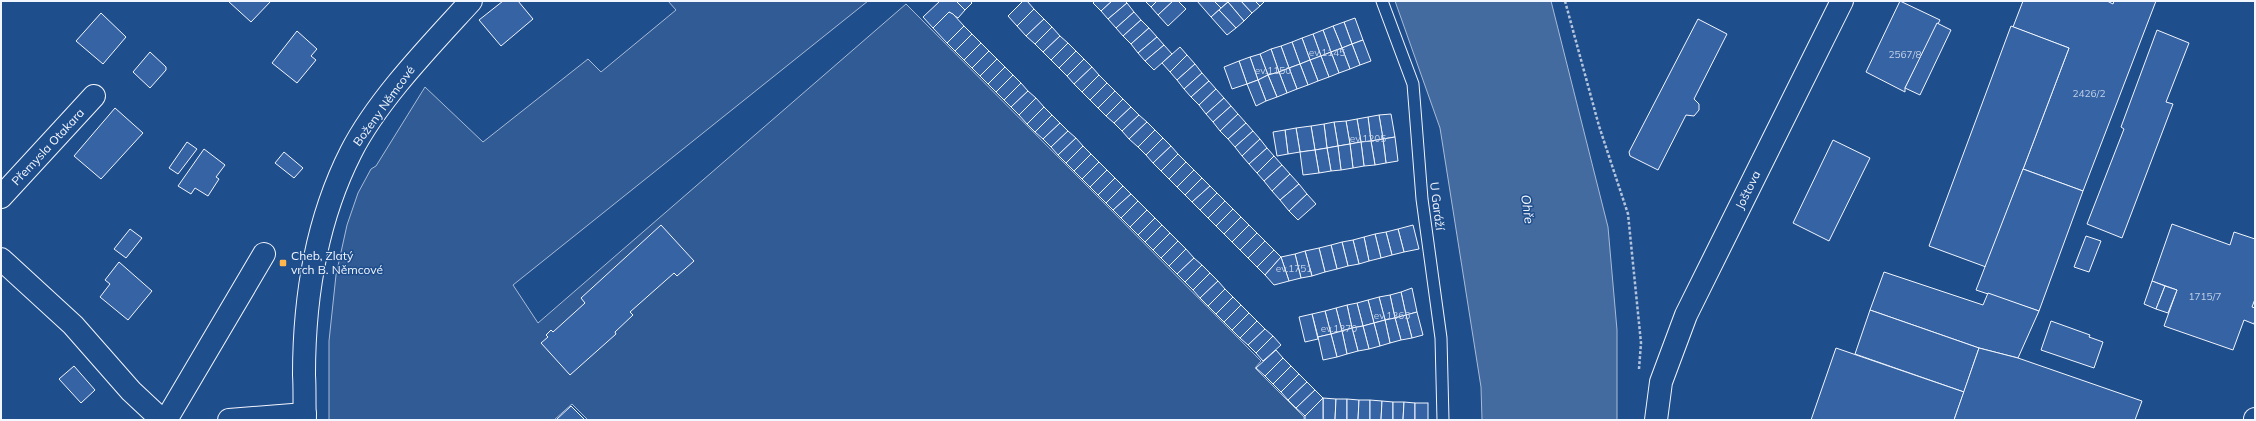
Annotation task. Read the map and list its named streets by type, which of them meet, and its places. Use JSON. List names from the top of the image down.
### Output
{
  "streets": {
    "street": ["Boženy Němcové", "Přemysla Otakara", "Joštova"],
    "lane": ["U Garáží"]
  },
  "water": ["Ohře"],
  "places": {
    "transit": ["Cheb, Zlatý vrch B. Němcové"]
  },
  "house_numbers": [
    "ev.1145",
    "2567/8",
    "ev.1150",
    "2426/2",
    "ev.1205",
    "ev.1751",
    "1715/7",
    "ev.1365",
    "ev.1370"
  ]
}
